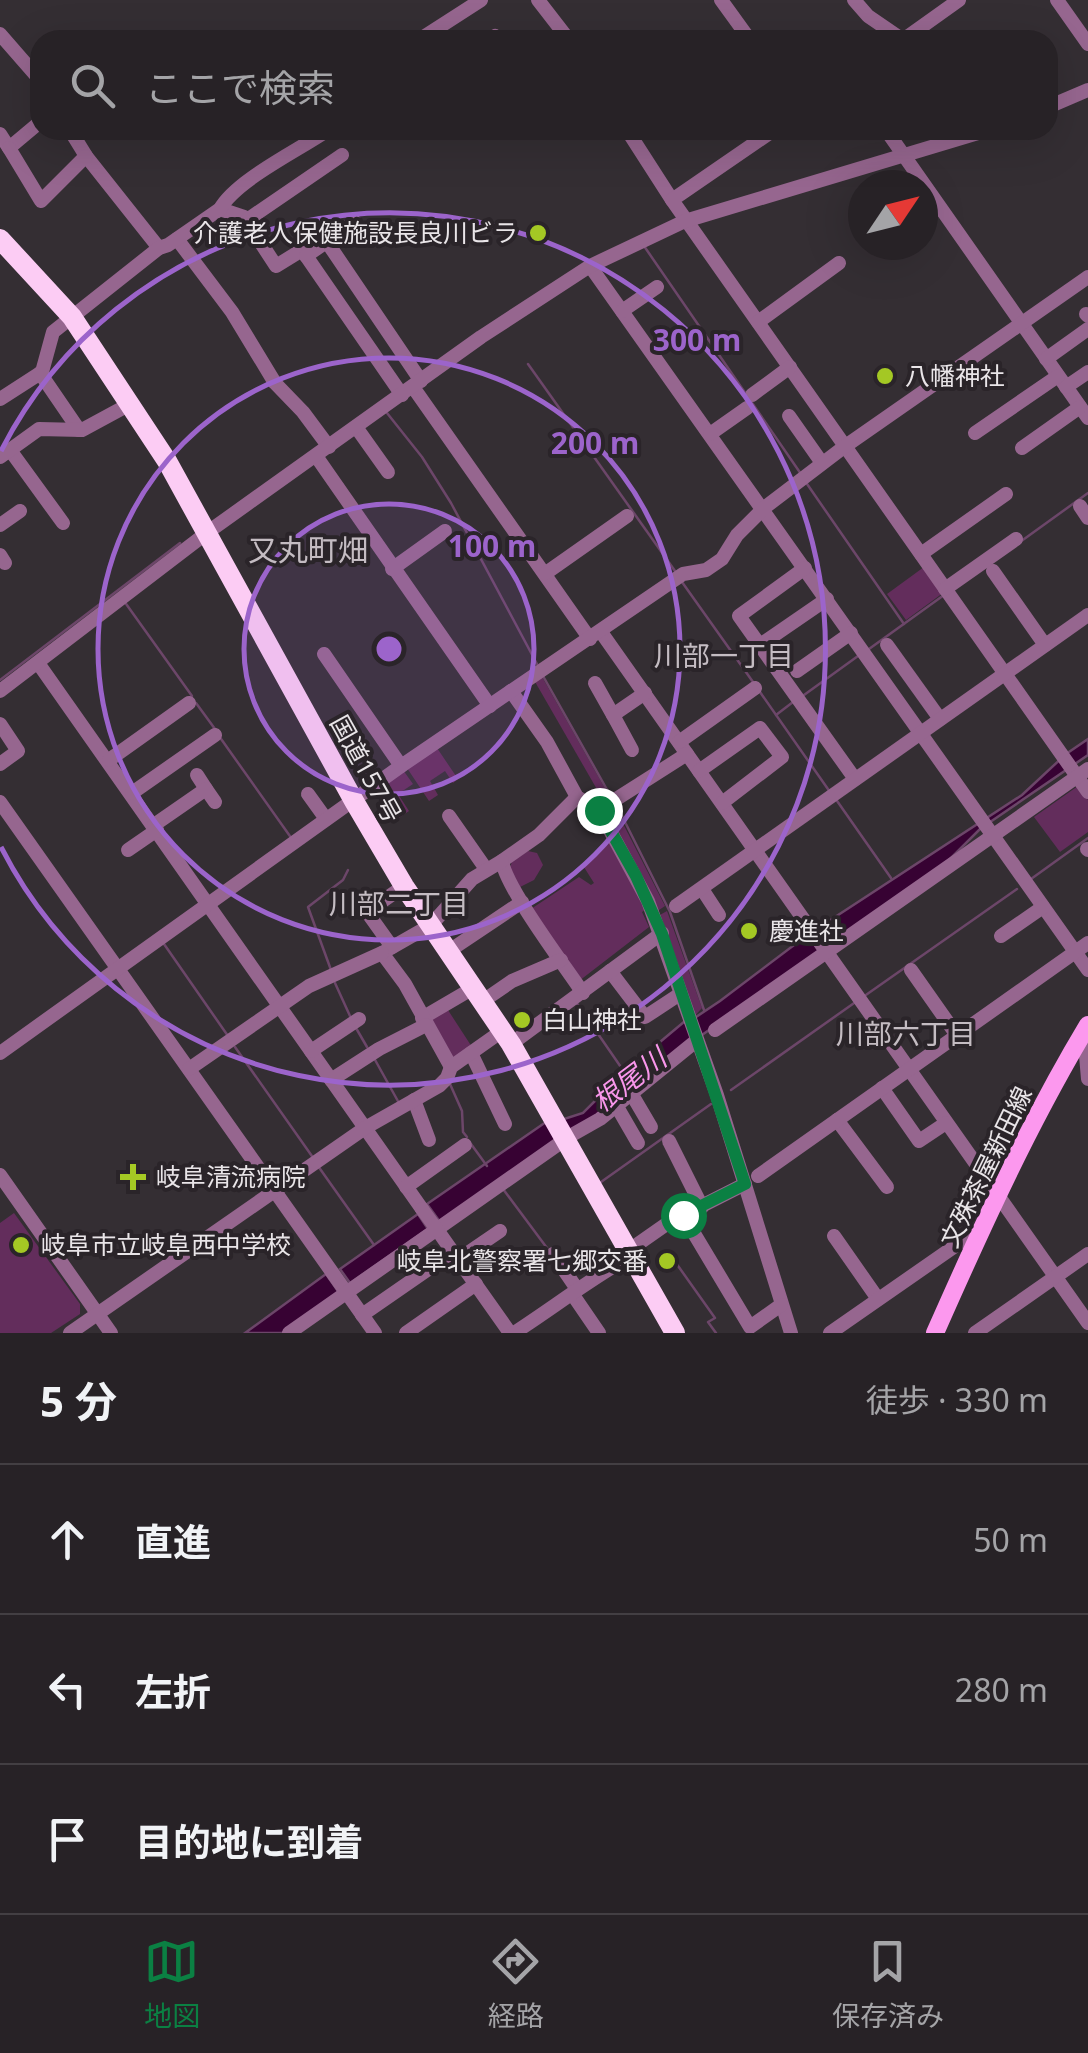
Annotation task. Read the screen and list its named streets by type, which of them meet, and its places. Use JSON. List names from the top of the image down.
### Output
{
  "streets": {
    "highway": ["国道157号"],
    "main road": ["文殊茶屋新田線"]
  },
  "districts": [
    "又丸町畑",
    "川部一丁目",
    "川部二丁目",
    "川部六丁目"
  ],
  "water": ["根尾川"],
  "places": {
    "other": [
      "介護老人保健施設長良川ビラ",
      "八幡神社",
      "慶進社",
      "白山神社",
      "岐阜市立岐阜西中学校",
      "岐阜北警察署七郷交番"
    ],
    "health": ["岐阜清流病院"]
  },
  "north": "top right",
  "page": {
    "search": "ここで検索",
    "heading": ["5 分", "徒歩 · 330 m"],
    "list": [
      ["直進", "50 m"],
      ["左折", "280 m"],
      "目的地に到着"
    ],
    "nav": ["地図", "経路", "保存済み"]
  },
  "rings": ["300 m", "200 m", "100 m"]
}
